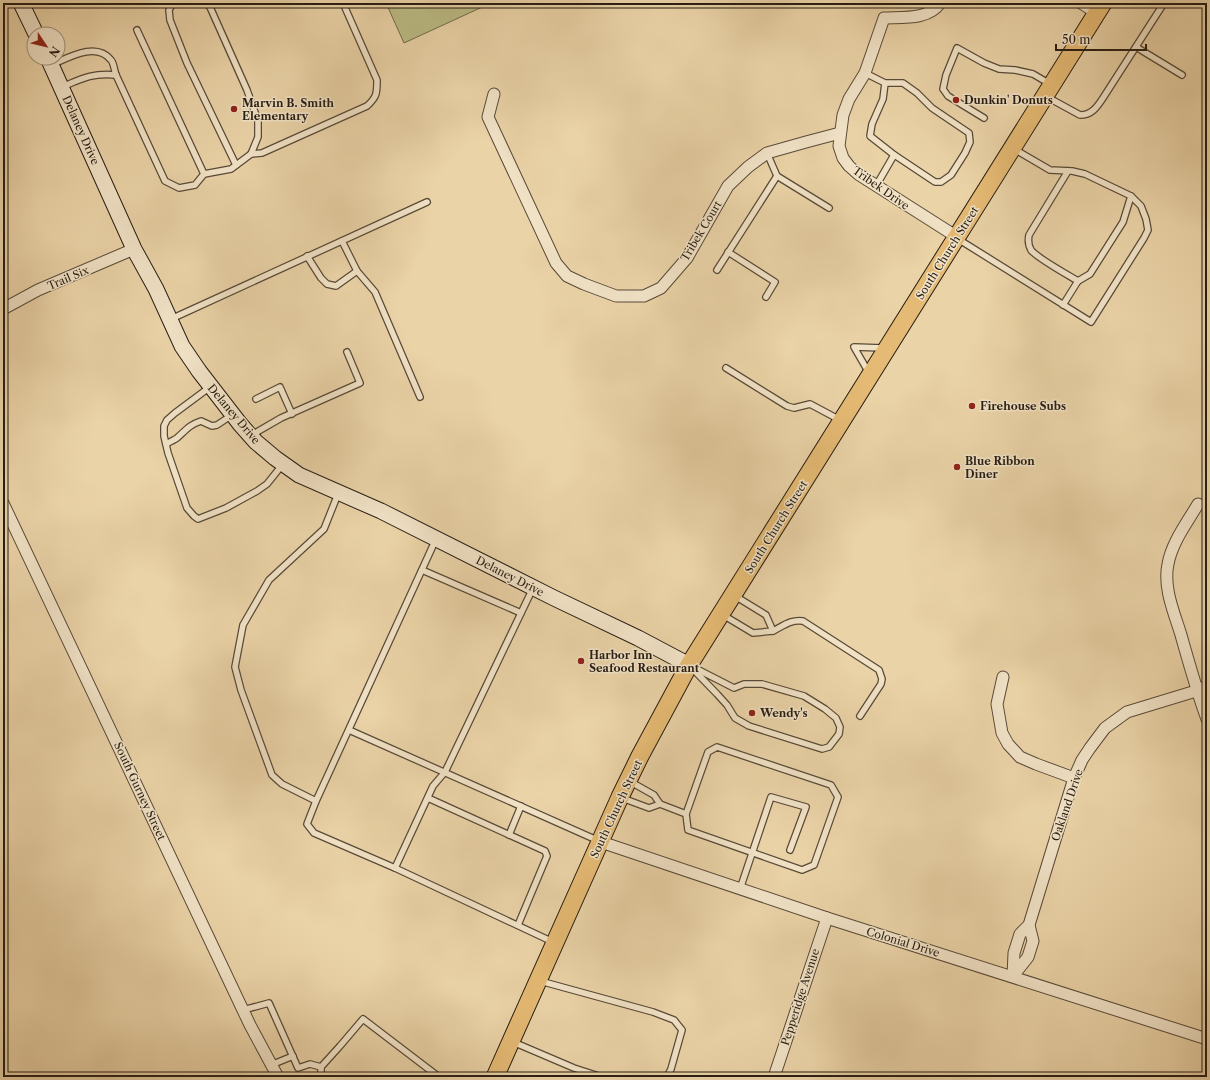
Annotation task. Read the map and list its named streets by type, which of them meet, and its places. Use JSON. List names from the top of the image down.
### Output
{
  "streets": {
    "main road": ["South Church Street"],
    "street": [
      "Delaney Drive",
      "Tribek Drive",
      "Tribek Court",
      "Trail Six",
      "South Gurney Street",
      "Oakland Drive",
      "Colonial Drive",
      "Pepperidge Avenue"
    ]
  },
  "crossings": [
    ["Delaney Drive", "South Church Street"],
    ["Delaney Drive", "Trail Six"],
    ["Tribek Drive", "Tribek Court"],
    ["Tribek Drive", "South Church Street"],
    ["South Church Street", "Colonial Drive"],
    ["Oakland Drive", "Colonial Drive"],
    ["Colonial Drive", "Pepperidge Avenue"]
  ],
  "places": [
    "Dunkin' Donuts",
    "Marvin B. Smith Elementary",
    "Firehouse Subs",
    "Blue Ribbon Diner",
    "Harbor Inn Seafood Restaurant",
    "Wendy's"
  ],
  "scale_bar": "50 m",
  "north": "bottom right"
}
